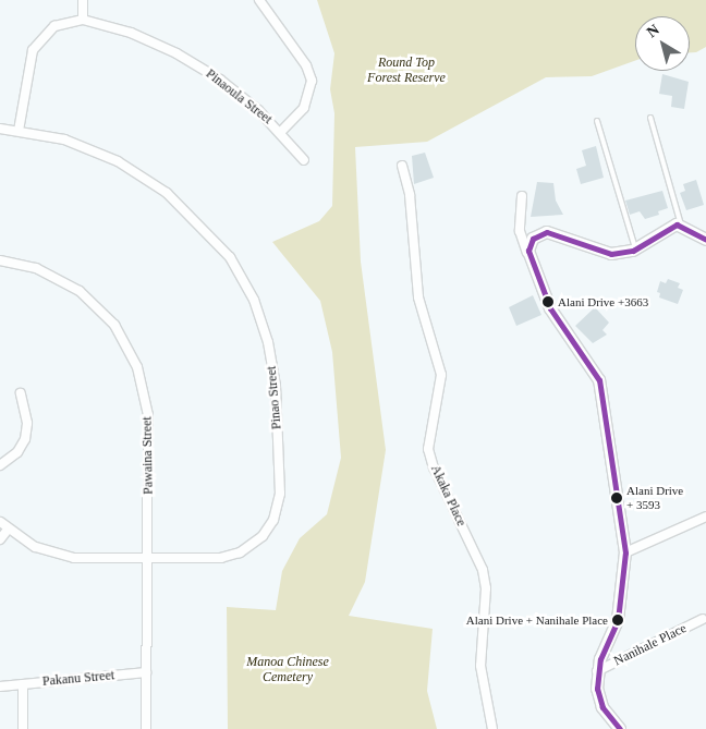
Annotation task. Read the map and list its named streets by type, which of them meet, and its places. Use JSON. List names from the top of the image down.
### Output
{
  "streets": {
    "street": [
      "Pinaoula Street",
      "Pinao Street",
      "Pawaina Street",
      "Akaka Place",
      "Nanihale Place",
      "Pakanu Street"
    ]
  },
  "crossings": [
    ["Pinaoula Street", "Pinao Street"],
    ["Pinao Street", "Pawaina Street"],
    ["Pawaina Street", "Pakanu Street"]
  ],
  "parks": ["Round Top Forest Reserve", "Manoa Chinese Cemetery"],
  "places": ["Alani Drive +3663", "Alani Drive + 3593", "Alani Drive + Nanihale Place"],
  "north": "top left"
}
